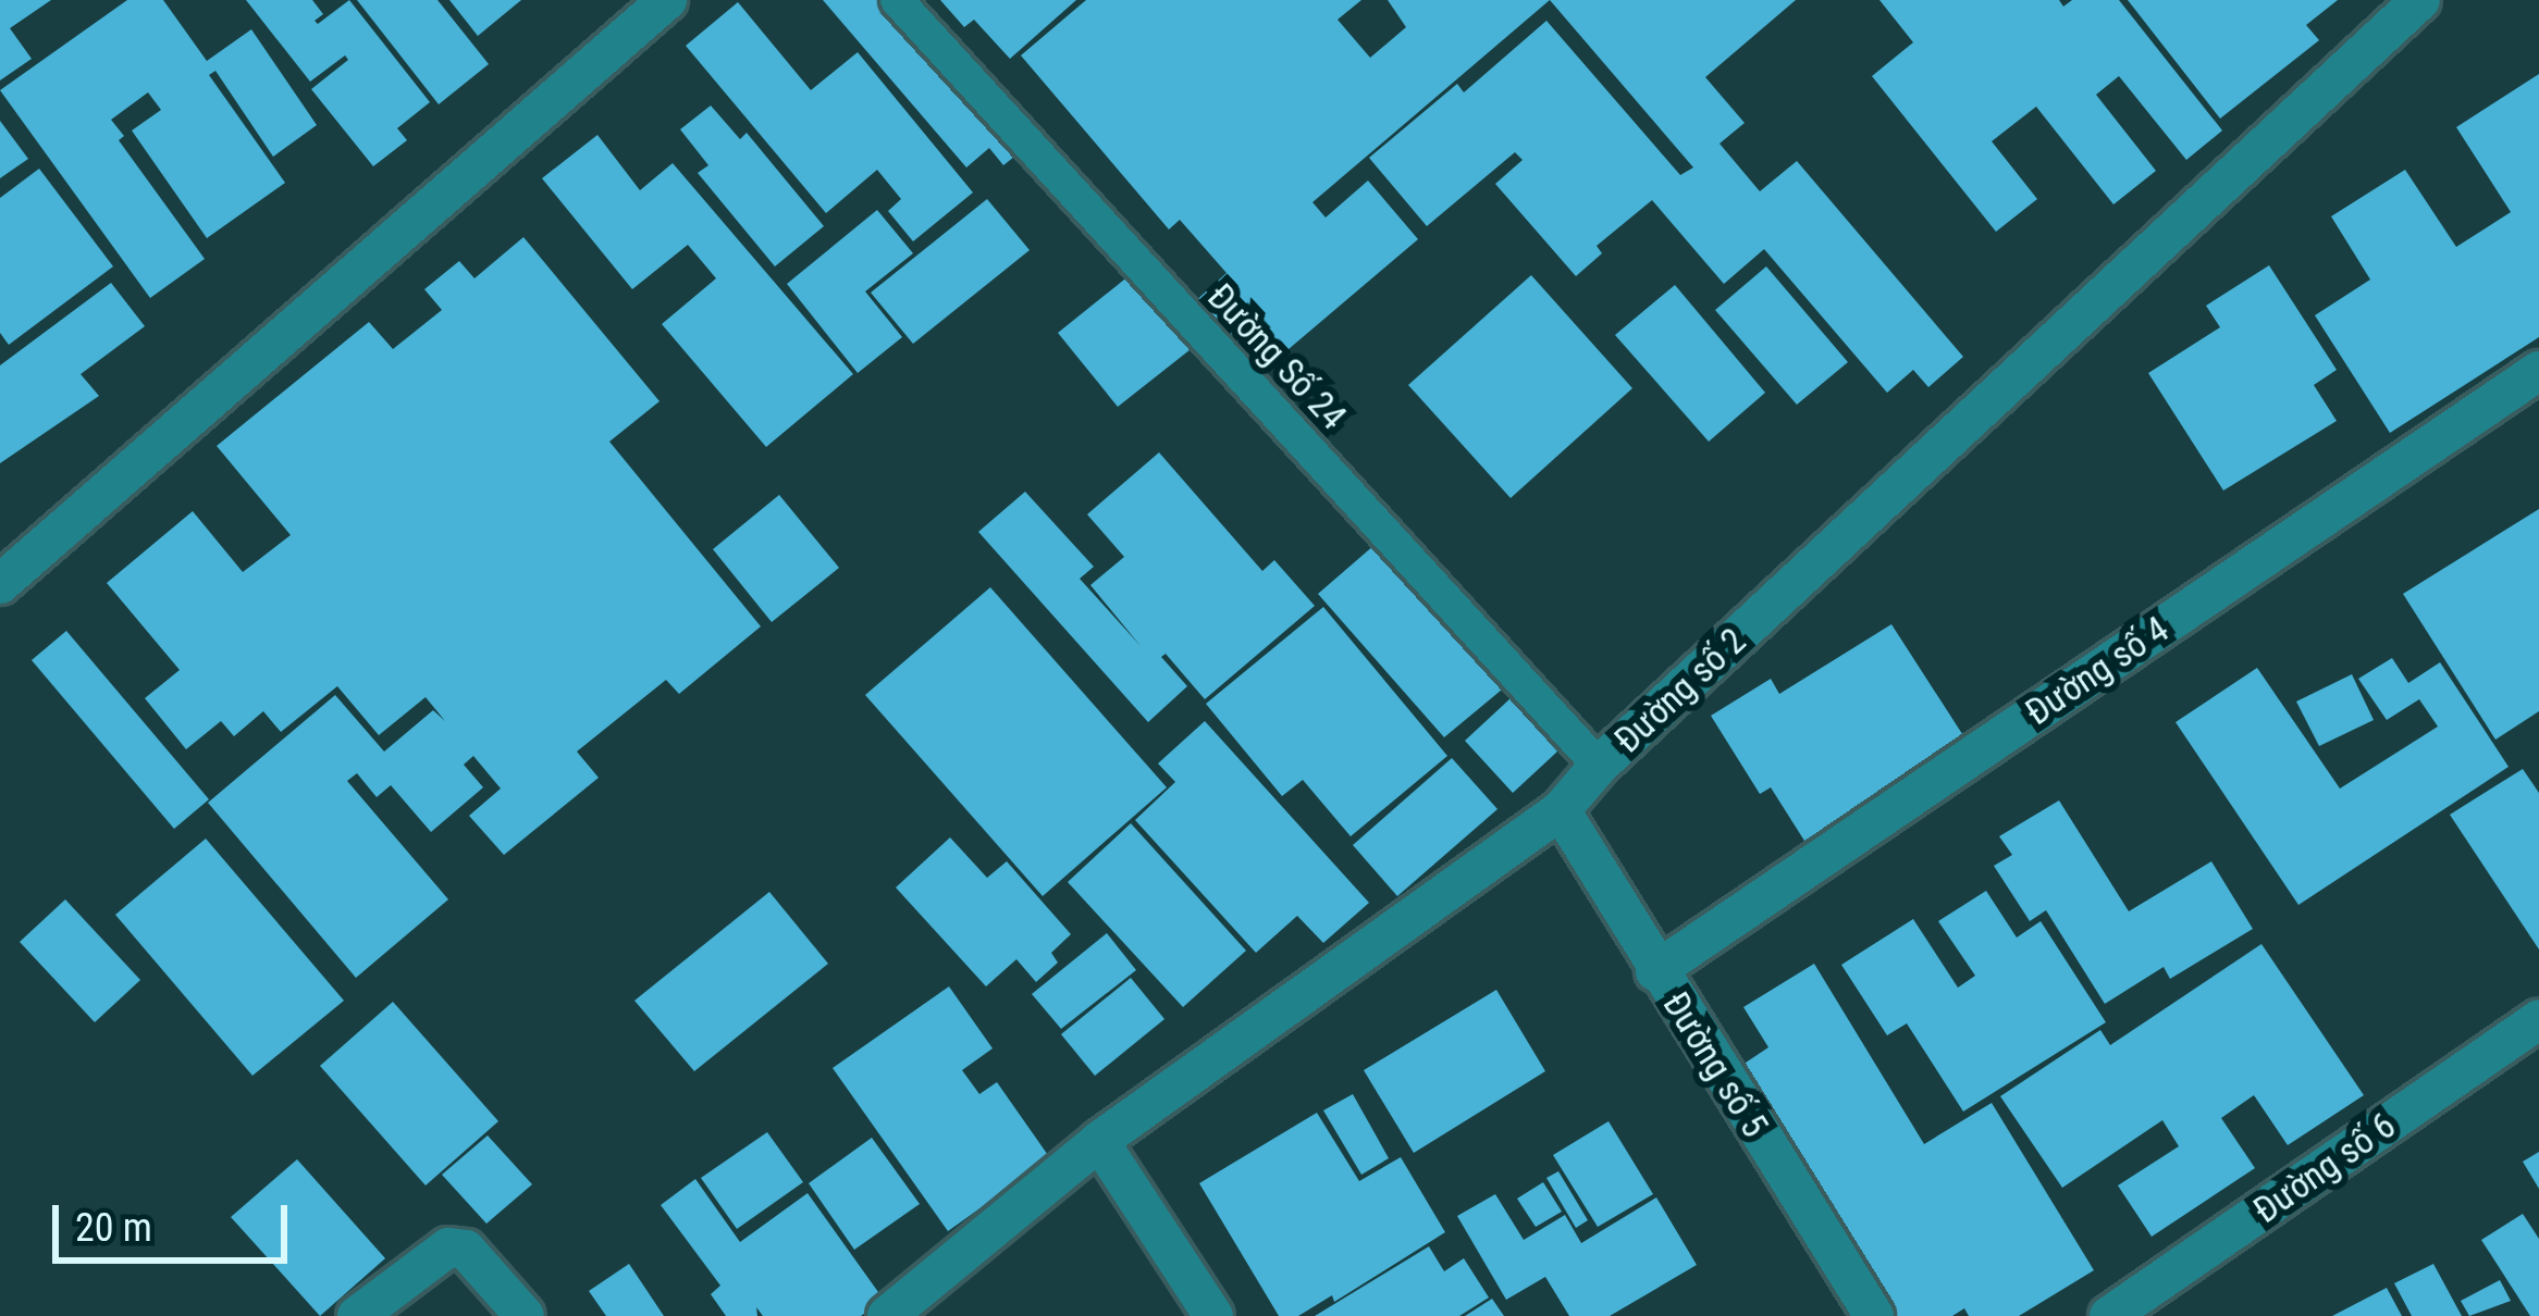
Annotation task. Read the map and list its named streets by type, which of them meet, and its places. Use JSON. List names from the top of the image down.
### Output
{
  "streets": {
    "street": [
      "Đường số 4",
      "Đường số 2",
      "Đường số 5",
      "Đường số 6"
    ],
    "lane": ["Đường Số 24"]
  },
  "crossings": [
    ["Đường Số 24", "Đường số 2"],
    ["Đường số 4", "Đường số 5"],
    ["Đường số 2", "Đường số 5"]
  ],
  "scale_bar": "20 m"
}
